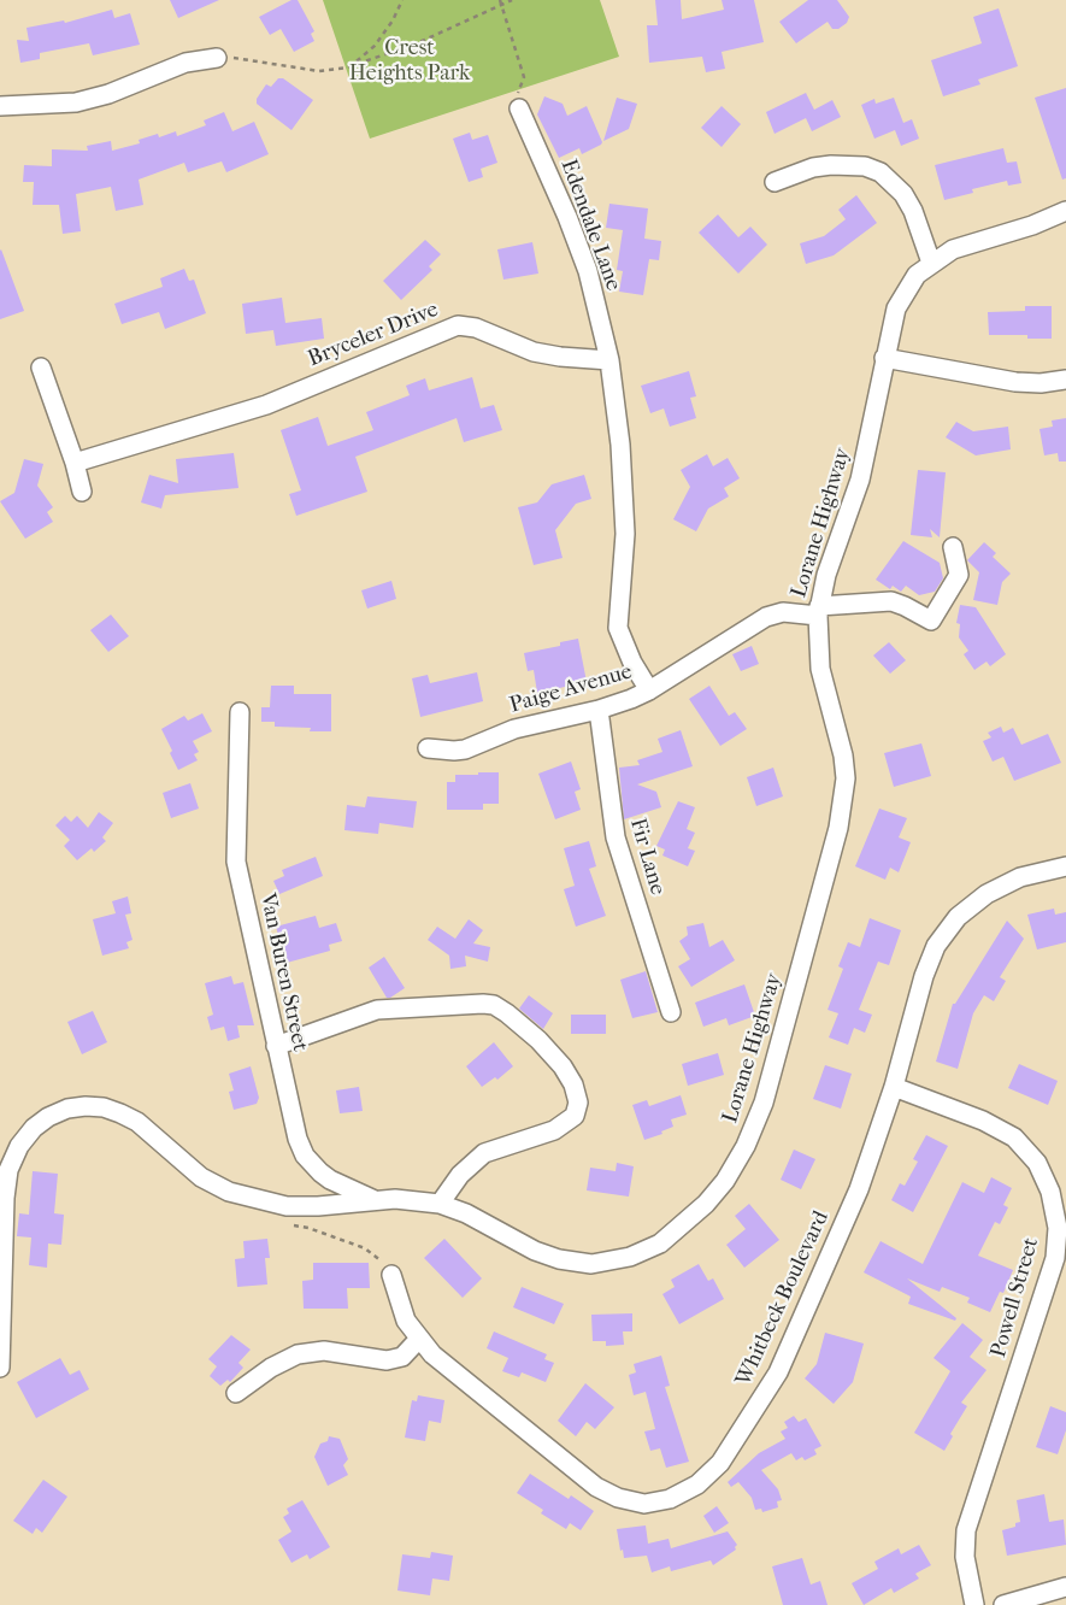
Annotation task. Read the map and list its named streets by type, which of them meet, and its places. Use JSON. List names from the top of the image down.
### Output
{
  "streets": {
    "street": [
      "Edendale Lane",
      "Bryceler Drive",
      "Lorane Highway",
      "Paige Avenue",
      "Fir Lane",
      "Van Buren Street",
      "Powell Street",
      "Whitbeck Boulevard"
    ]
  },
  "crossings": [
    ["Edendale Lane", "Bryceler Drive"],
    ["Lorane Highway", "Paige Avenue"],
    ["Lorane Highway", "Van Buren Street"],
    ["Paige Avenue", "Fir Lane"],
    ["Powell Street", "Whitbeck Boulevard"]
  ],
  "parks": ["Crest Heights Park"]
}
